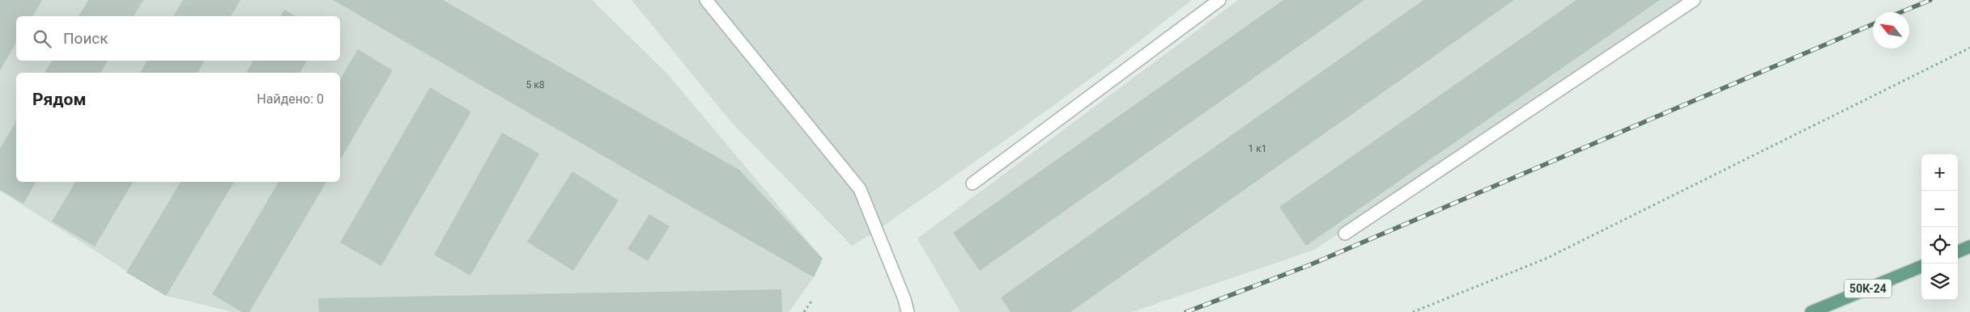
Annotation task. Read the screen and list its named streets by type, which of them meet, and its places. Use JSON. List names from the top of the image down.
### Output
{
  "streets": {
    "main road": ["50К-24"]
  },
  "house_numbers": ["5 к8", "1 к1"],
  "north": "top left",
  "page": {
    "search": "Поиск",
    "heading": ["Рядом", "Найдено: 0"],
    "map_buttons": ["+", "−"]
  }
}
